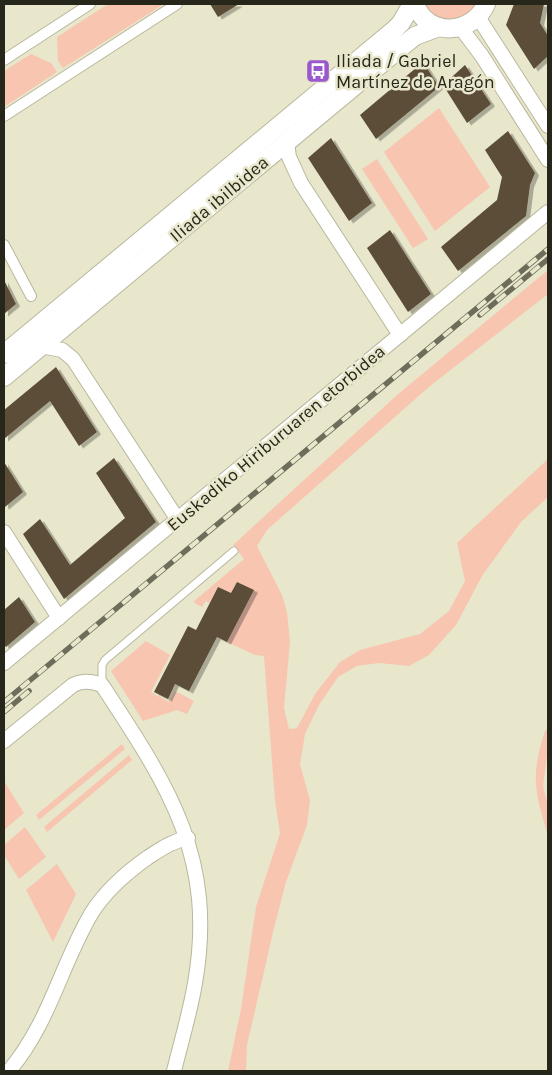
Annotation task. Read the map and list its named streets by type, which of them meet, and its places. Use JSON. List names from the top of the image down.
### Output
{
  "streets": {
    "street": ["Iliada ibilbidea", "Euskadiko Hiriburuaren etorbidea"]
  },
  "places": {
    "bus stop": ["Iliada / Gabriel Martínez de Aragón"]
  }
}
